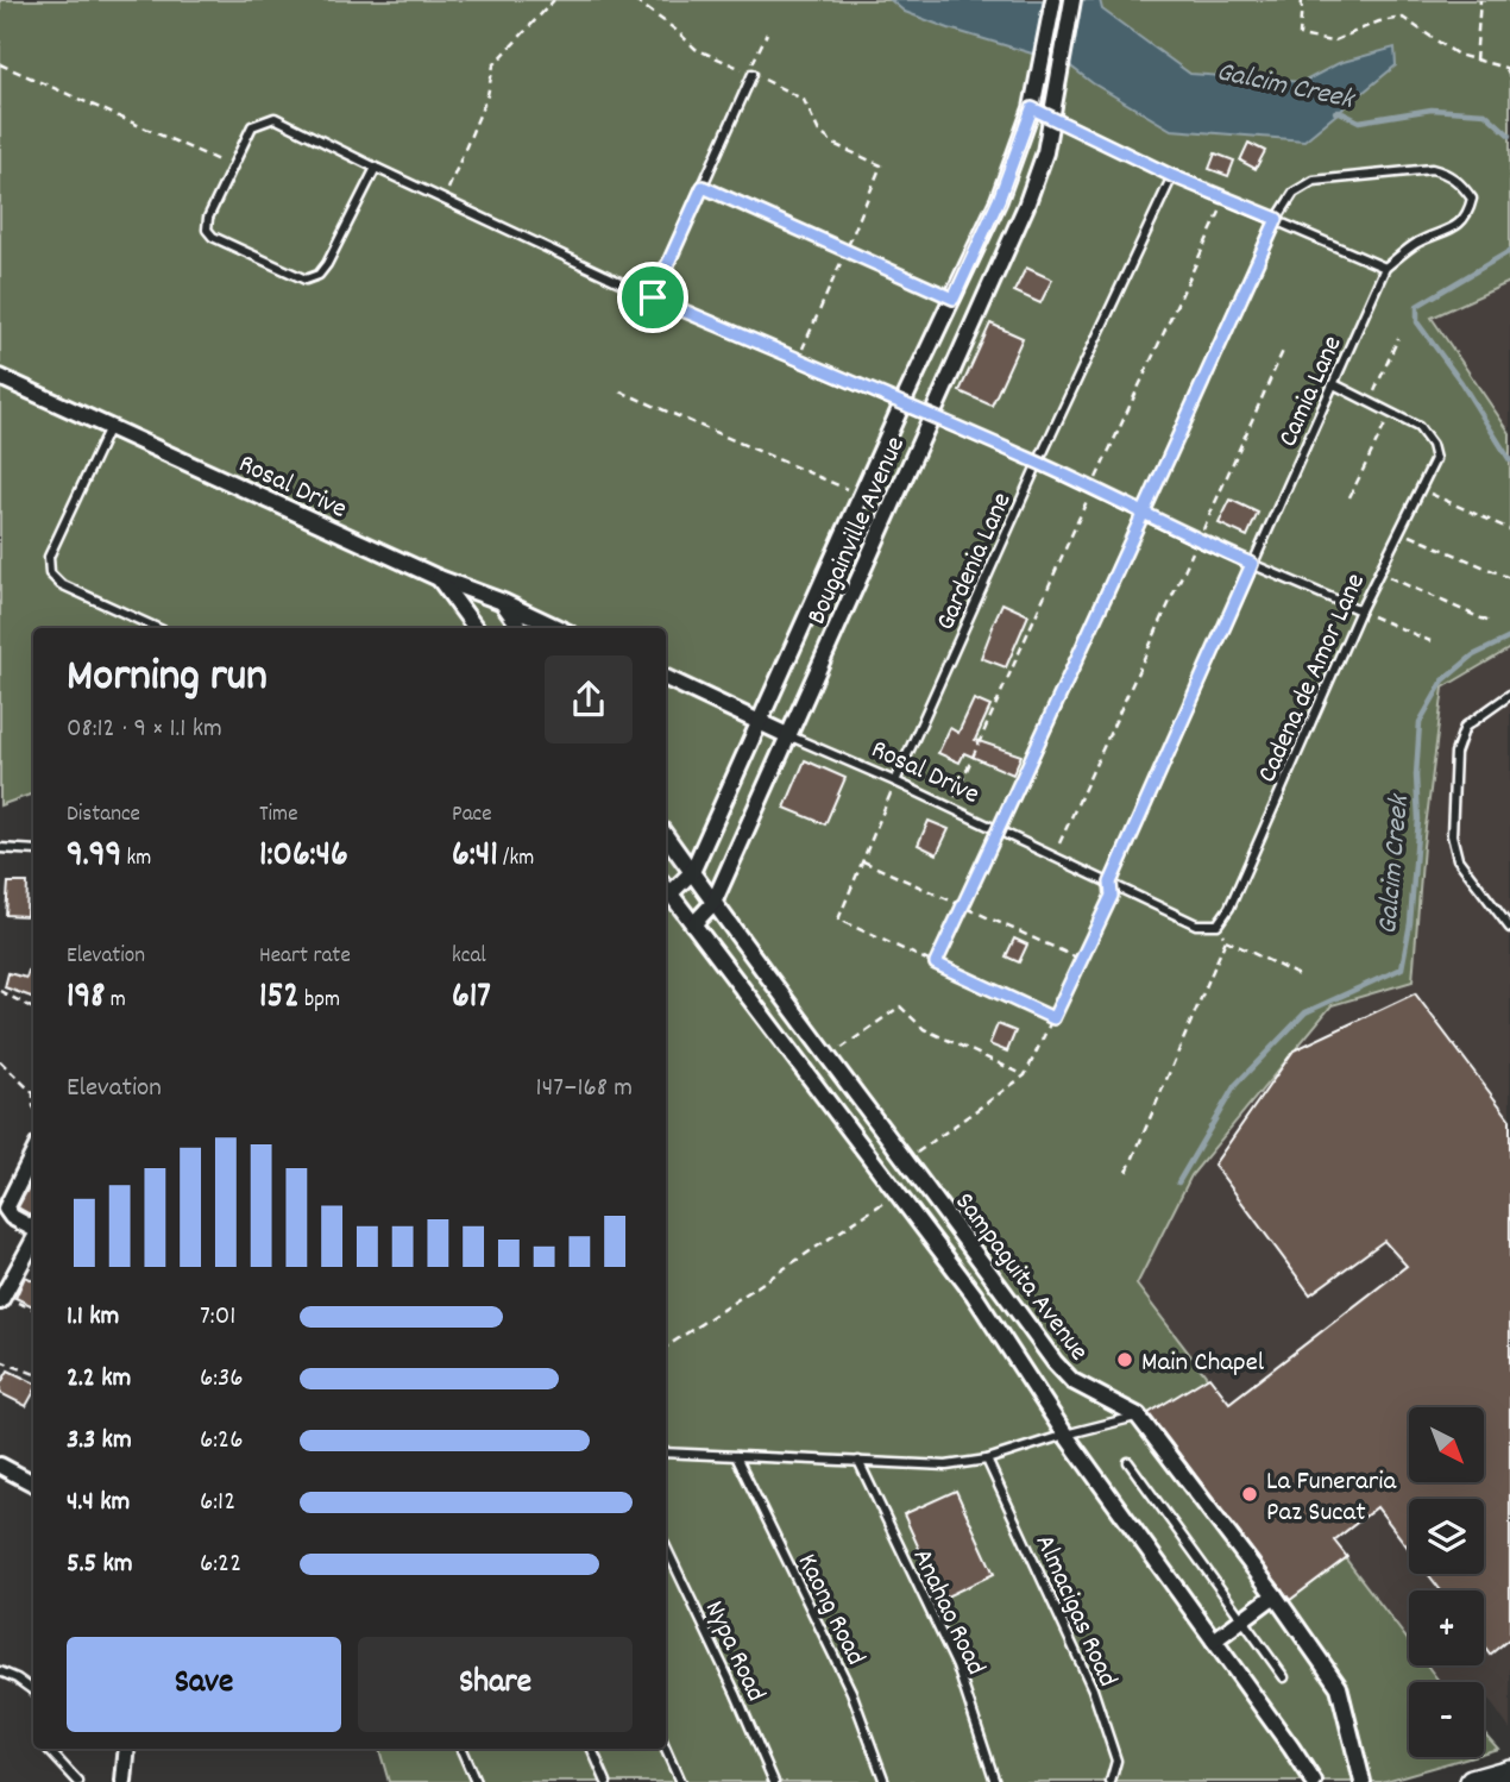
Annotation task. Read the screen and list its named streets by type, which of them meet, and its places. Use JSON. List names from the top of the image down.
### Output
{
  "streets": {
    "street": ["Rosal Drive", "Bougainville Avenue", "Sampaguita Avenue"],
    "lane": [
      "Camia Lane",
      "Gardenia Lane",
      "Cadena de Amor Lane",
      "Kaong Road",
      "Almacigas Road",
      "Anahao Road",
      "Nypa Road"
    ]
  },
  "crossings": [
    ["Camia Lane", "Rosal Drive"],
    ["Rosal Drive", "Bougainville Avenue"],
    ["Rosal Drive", "Gardenia Lane"],
    ["Rosal Drive", "Cadena de Amor Lane"],
    ["Bougainville Avenue", "Sampaguita Avenue"]
  ],
  "water": ["Galcim Creek"],
  "places": ["Main Chapel", "La Funeraria Paz Sucat"],
  "north": "bottom right",
  "page": {
    "heading": ["Morning run", "08:12 · 9 × 1.1 km"],
    "stats": [
      ["Distance", "9.99 km"],
      ["Time", "1:06:46"],
      ["Pace", "6:41 /km"],
      ["Elevation", "198 m"],
      ["Heart rate", "152 bpm"],
      ["kcal", "617"]
    ],
    "chart": ["Elevation", "147–168 m"],
    "list": [
      {
        "name": "1.1 km",
        "note": "7:01"
      },
      {
        "name": "2.2 km",
        "note": "6:36"
      },
      {
        "name": "3.3 km",
        "note": "6:26"
      },
      {
        "name": "4.4 km",
        "note": "6:12"
      },
      {
        "name": "5.5 km",
        "note": "6:22"
      }
    ],
    "map_buttons": ["+", "−"],
    "buttons": ["Save", "Share"]
  }
}
